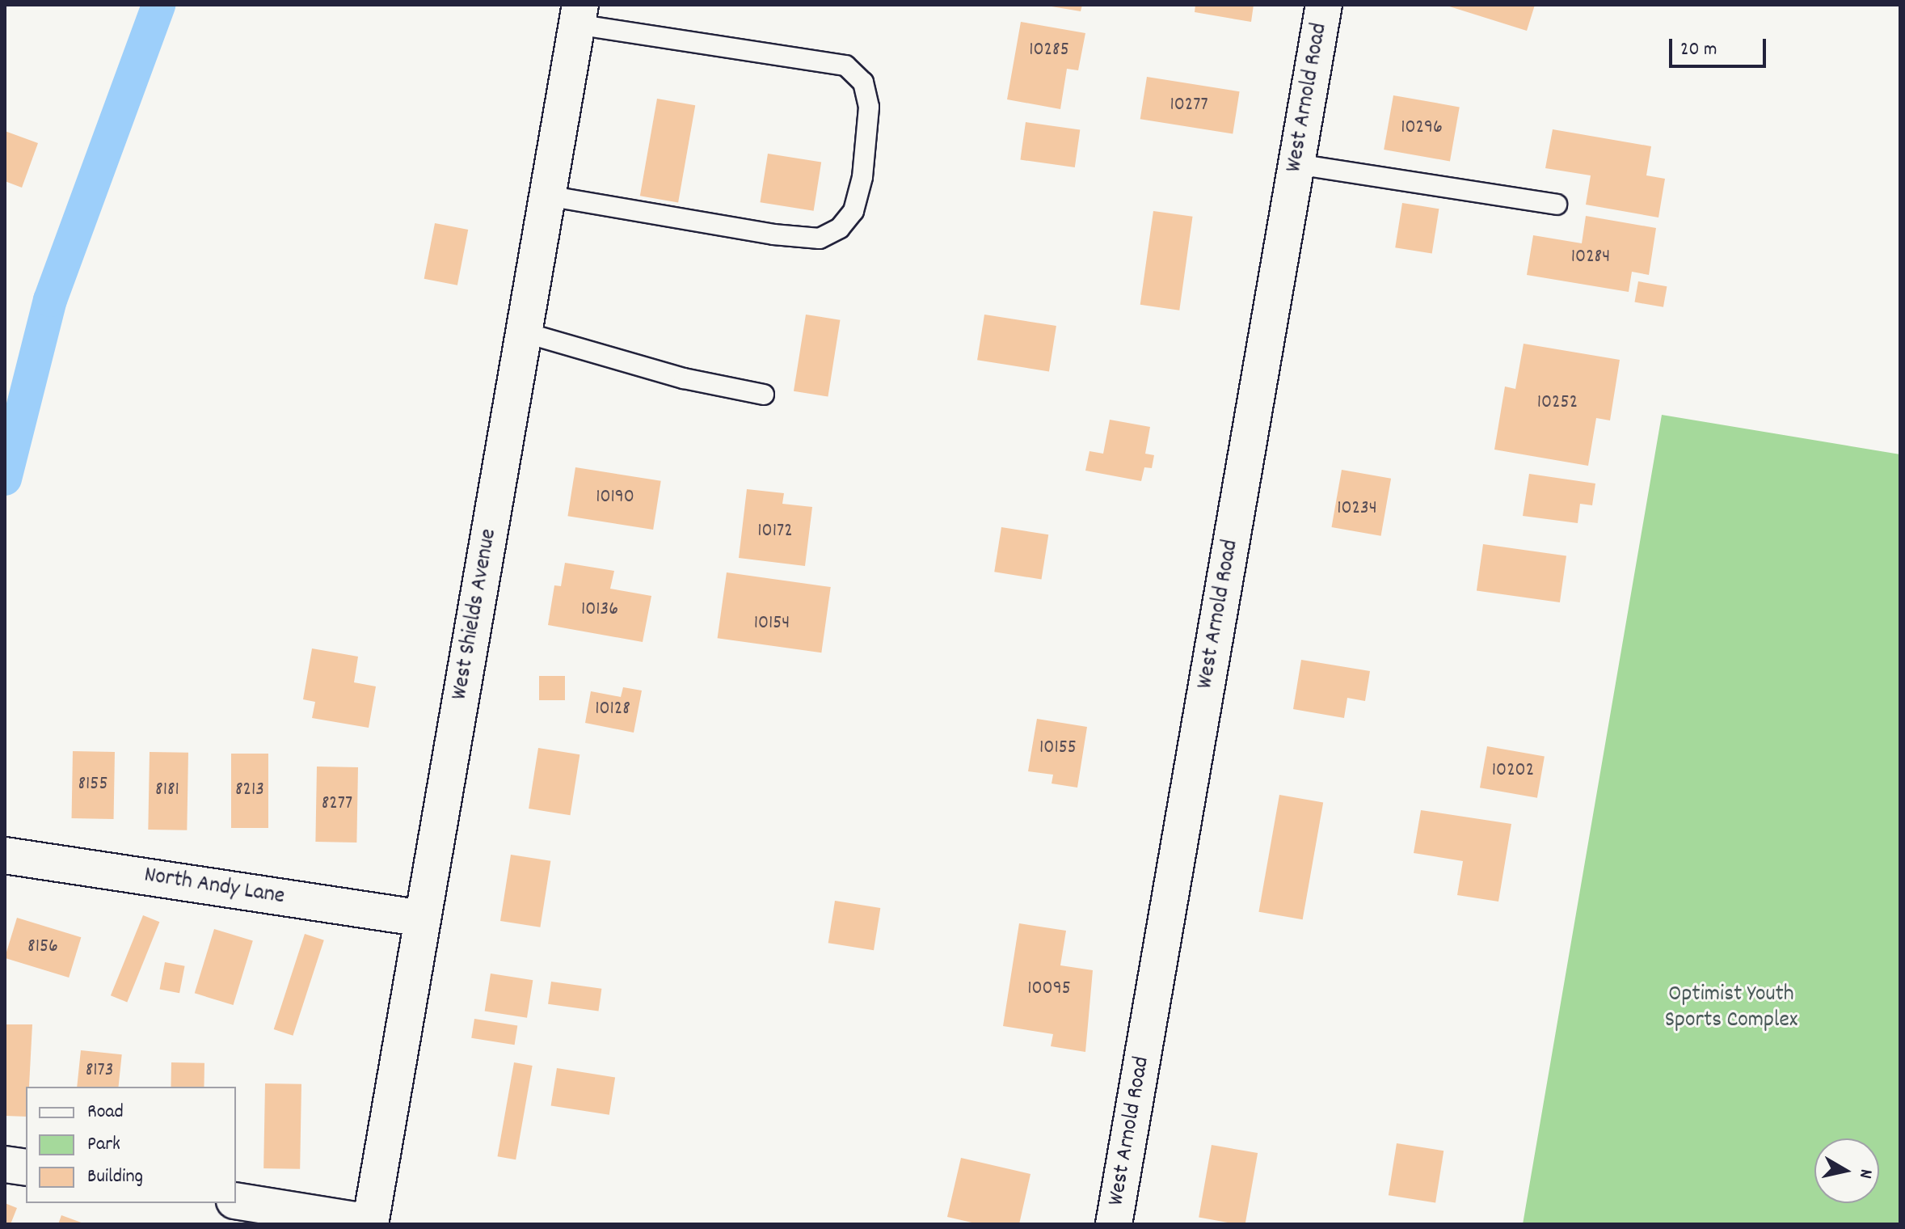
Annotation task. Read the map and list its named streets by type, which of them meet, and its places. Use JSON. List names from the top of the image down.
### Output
{
  "streets": {
    "street": ["West Arnold Road", "West Shields Avenue", "North Andy Lane"]
  },
  "crossings": [
    ["West Shields Avenue", "North Andy Lane"]
  ],
  "parks": ["Optimist Youth Sports Complex"],
  "house_numbers": [
    "10285",
    "10277",
    "10296",
    "10284",
    "10252",
    "10190",
    "10234",
    "10172",
    "10136",
    "10154",
    "10128",
    "10155",
    "10202",
    "8155",
    "8181",
    "8213",
    "8277",
    "8156",
    "10095",
    "8173"
  ],
  "legend": ["Road", "Park", "Building"],
  "scale_bar": "20 m",
  "north": "right"
}
